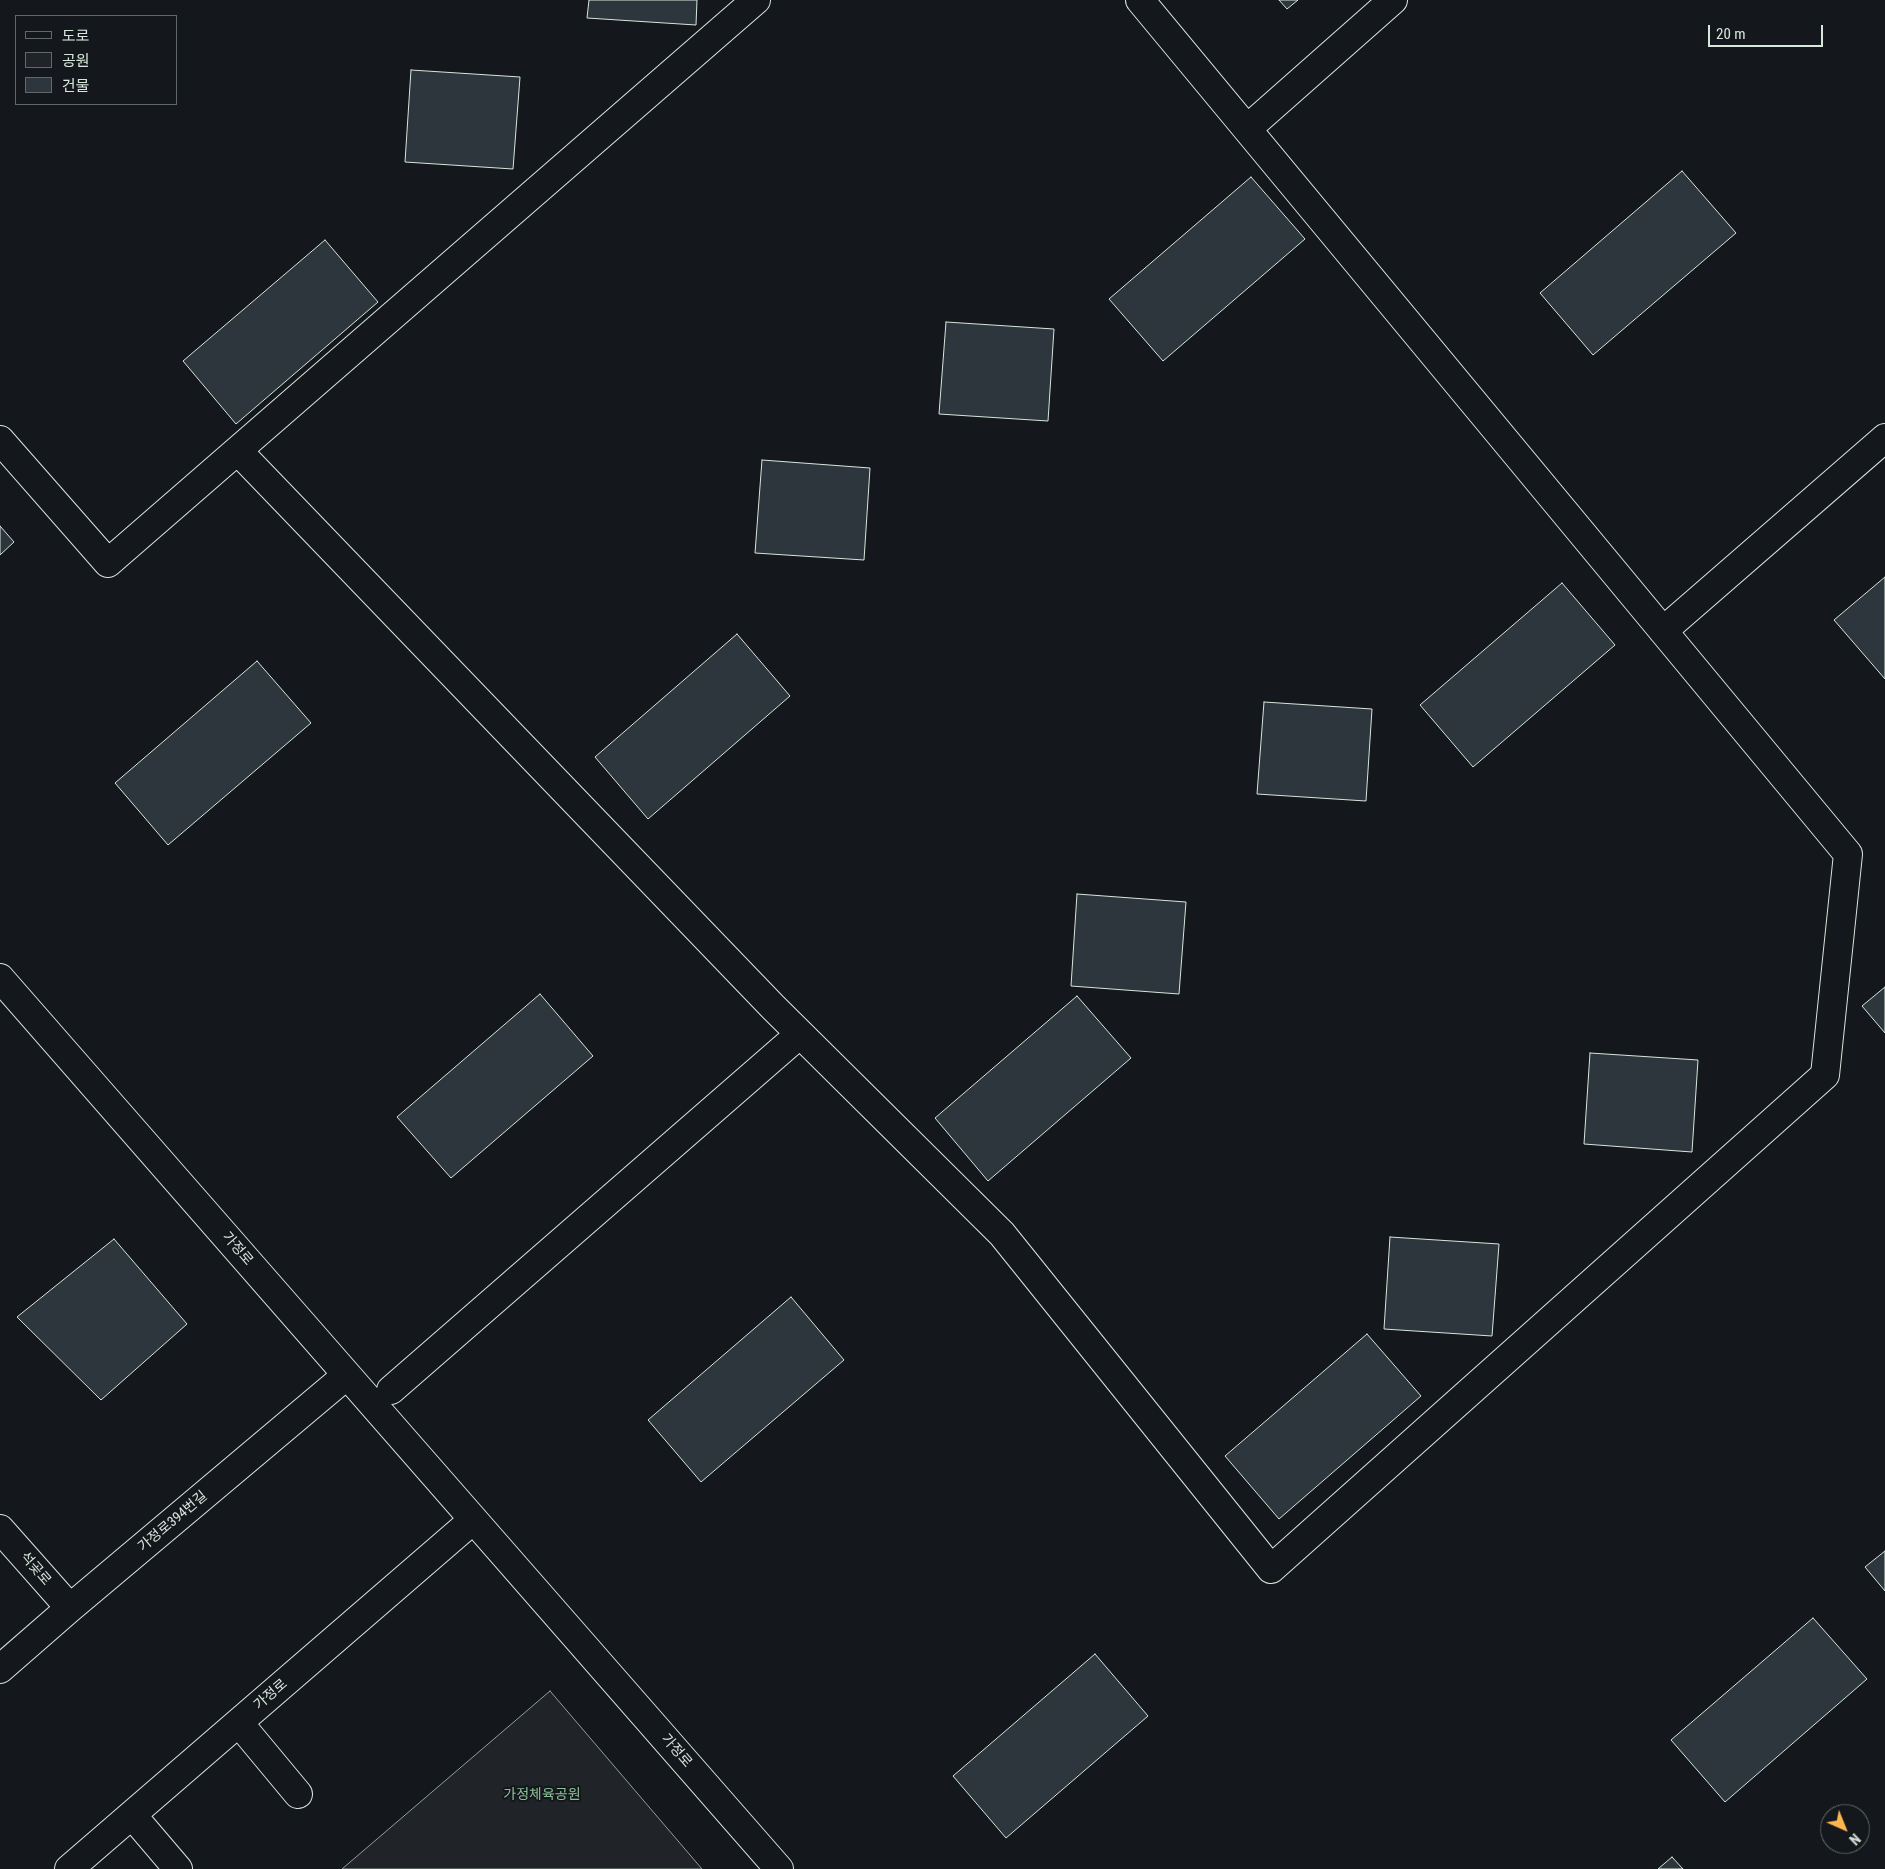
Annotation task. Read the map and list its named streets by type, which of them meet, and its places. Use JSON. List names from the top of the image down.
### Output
{
  "streets": {
    "street": ["가정로", "가정로394번길", "석곶로"]
  },
  "crossings": [
    ["가정로", "가정로394번길"],
    ["가정로394번길", "석곶로"]
  ],
  "parks": ["가정체육공원"],
  "legend": ["도로", "공원", "건물"],
  "scale_bar": "20 m",
  "north": "bottom right"
}
